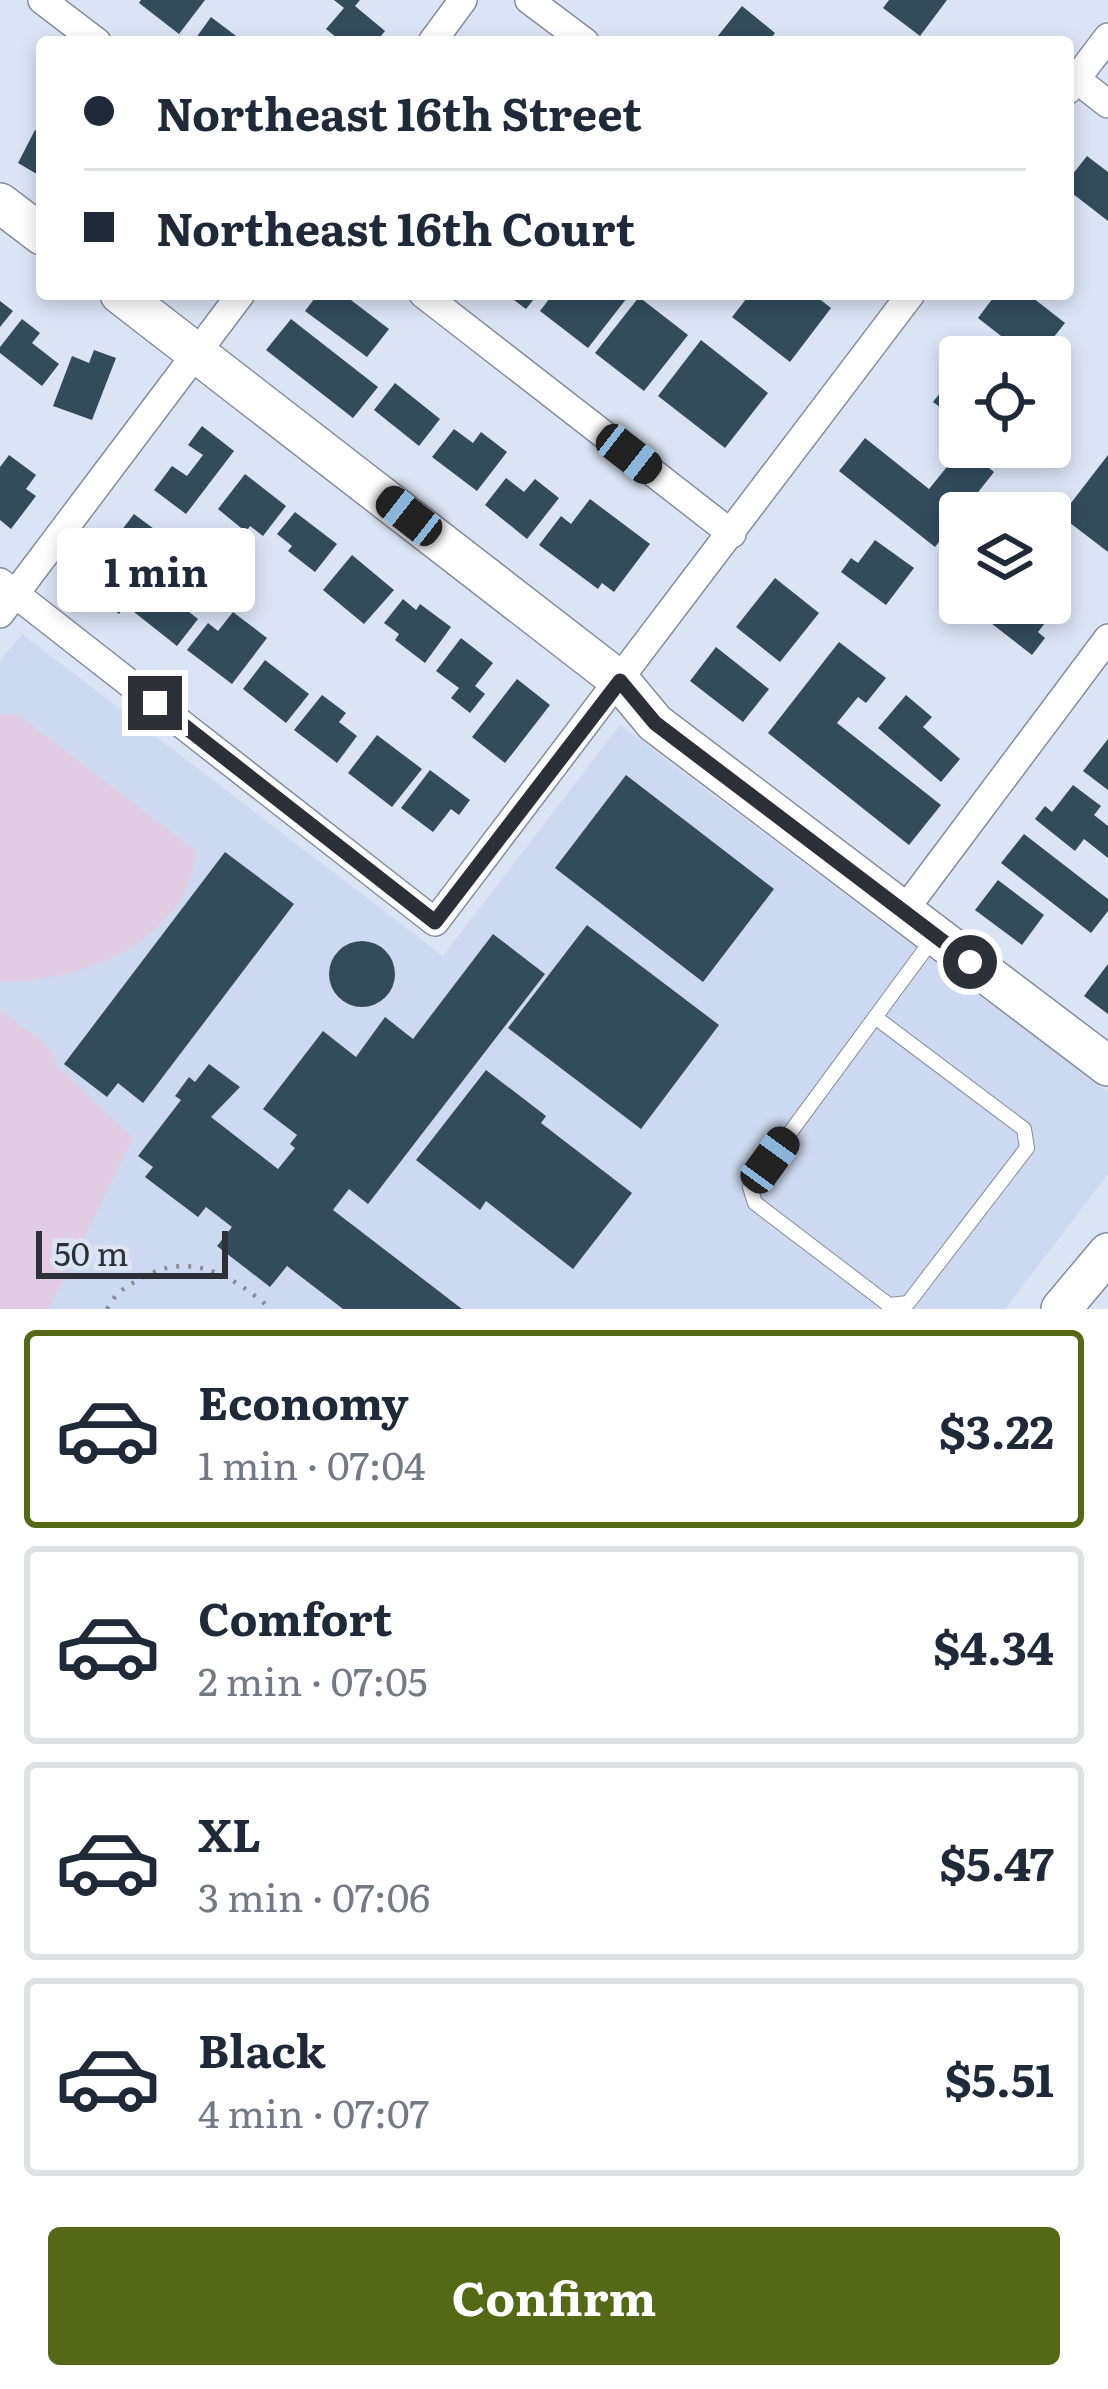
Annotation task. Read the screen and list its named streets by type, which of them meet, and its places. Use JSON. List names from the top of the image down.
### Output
{
  "scale_bar": "50 m",
  "page": {
    "banner": ["Northeast 16th Street", "Northeast 16th Court"],
    "bubble": "1 min",
    "scale": "50 m",
    "list": [
      {
        "name": "Economy",
        "note": "1 min · 07:04",
        "value": "$3.22"
      },
      {
        "name": "Comfort",
        "note": "2 min · 07:05",
        "value": "$4.34"
      },
      {
        "name": "XL",
        "note": "3 min · 07:06",
        "value": "$5.47"
      },
      {
        "name": "Black",
        "note": "4 min · 07:07",
        "value": "$5.51"
      }
    ],
    "buttons": "Confirm"
  }
}
